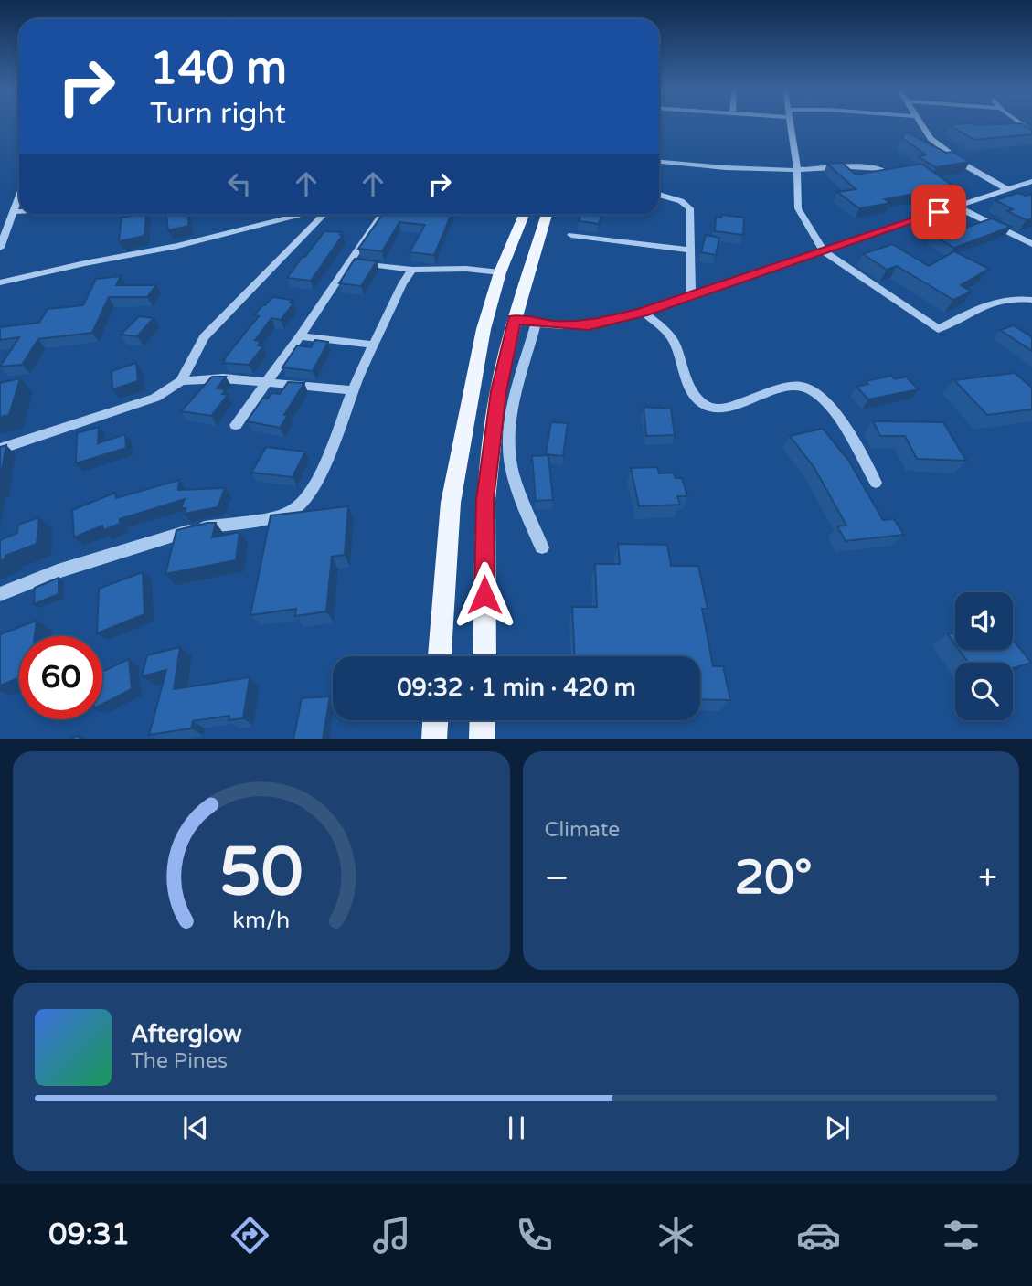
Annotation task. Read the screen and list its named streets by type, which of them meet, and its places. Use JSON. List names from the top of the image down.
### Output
{
  "page": {
    "turn": ["140 m", "Turn right"],
    "limit": "60",
    "trip": "09:32 · 1 min · 420 m",
    "tile": "Climate",
    "heat": ["−", "20°", "+"],
    "song": ["Afterglow", "The Pines"],
    "tabs": "09:31",
    "gauge": ["50", "km/h"]
  }
}
